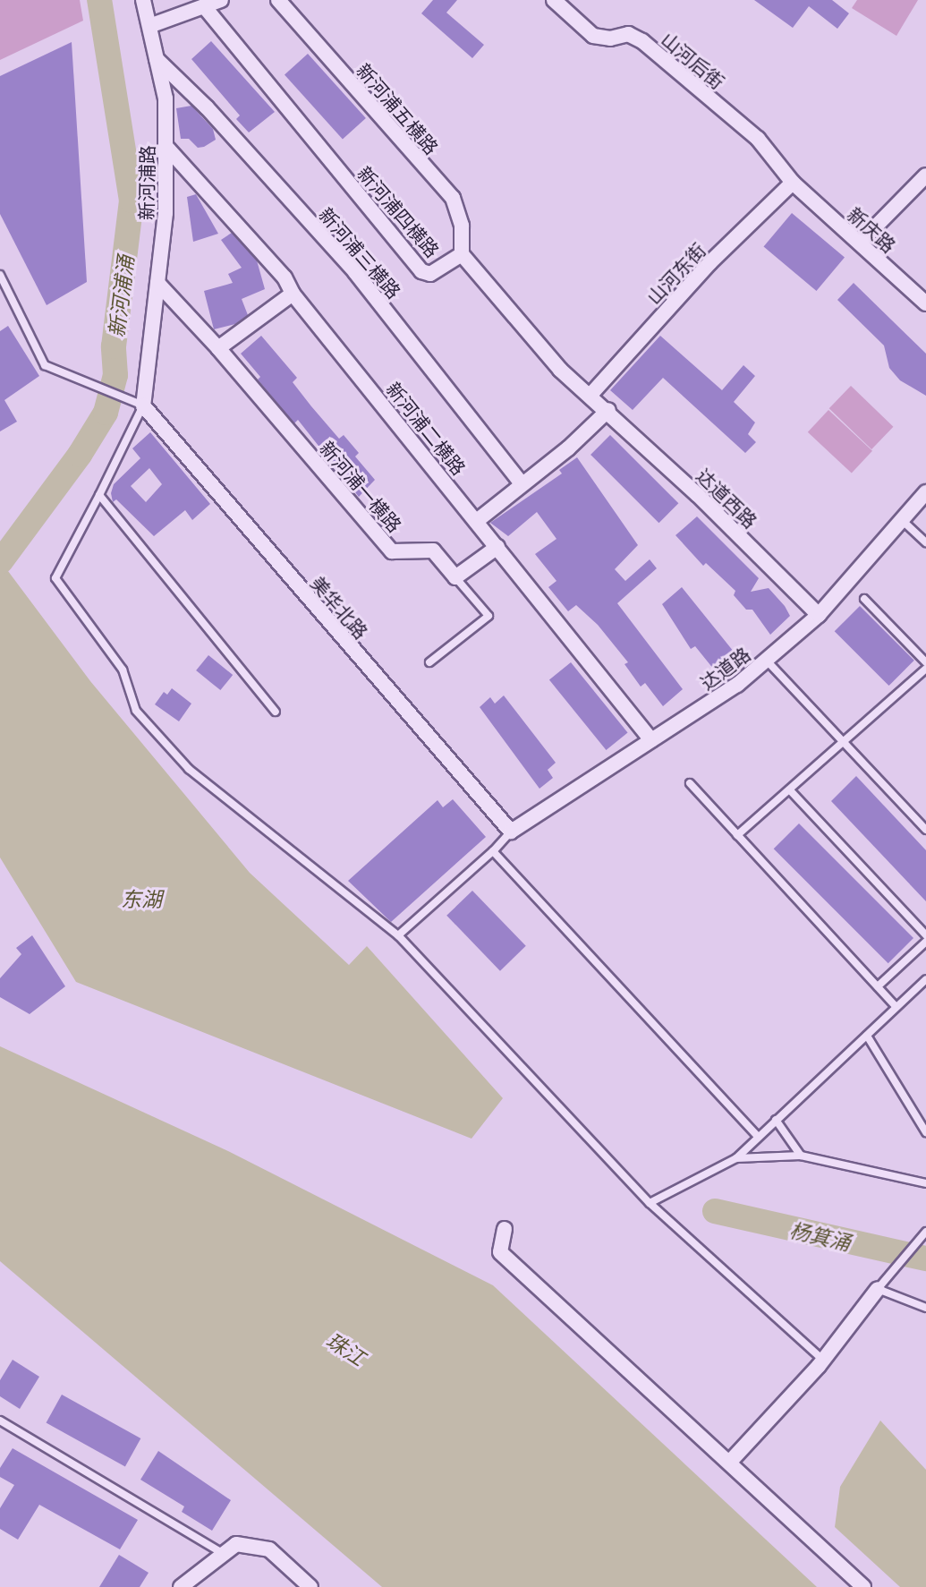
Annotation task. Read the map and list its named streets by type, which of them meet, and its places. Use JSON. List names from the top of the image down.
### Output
{
  "streets": {
    "street": [
      "山河后街",
      "新河浦五横路",
      "新河浦路",
      "新河浦四横路",
      "新庆路",
      "新河浦三横路",
      "山河东街",
      "新河浦二横路",
      "新河浦一横路",
      "达道西路",
      "美华北路",
      "达道路"
    ]
  },
  "crossings": [
    ["山河后街", "新庆路"],
    ["山河后街", "山河东街"],
    ["新河浦五横路", "新河浦四横路"],
    ["新河浦路", "新河浦三横路"],
    ["新河浦路", "新河浦二横路"],
    ["新河浦路", "美华北路"],
    ["新河浦四横路", "山河东街"],
    ["新河浦四横路", "达道西路"],
    ["新庆路", "山河东街"],
    ["新河浦二横路", "达道路"],
    ["达道西路", "达道路"],
    ["美华北路", "达道路"]
  ],
  "water": [
    "新河浦涌",
    "东湖",
    "杨箕涌",
    "珠江"
  ]
}
